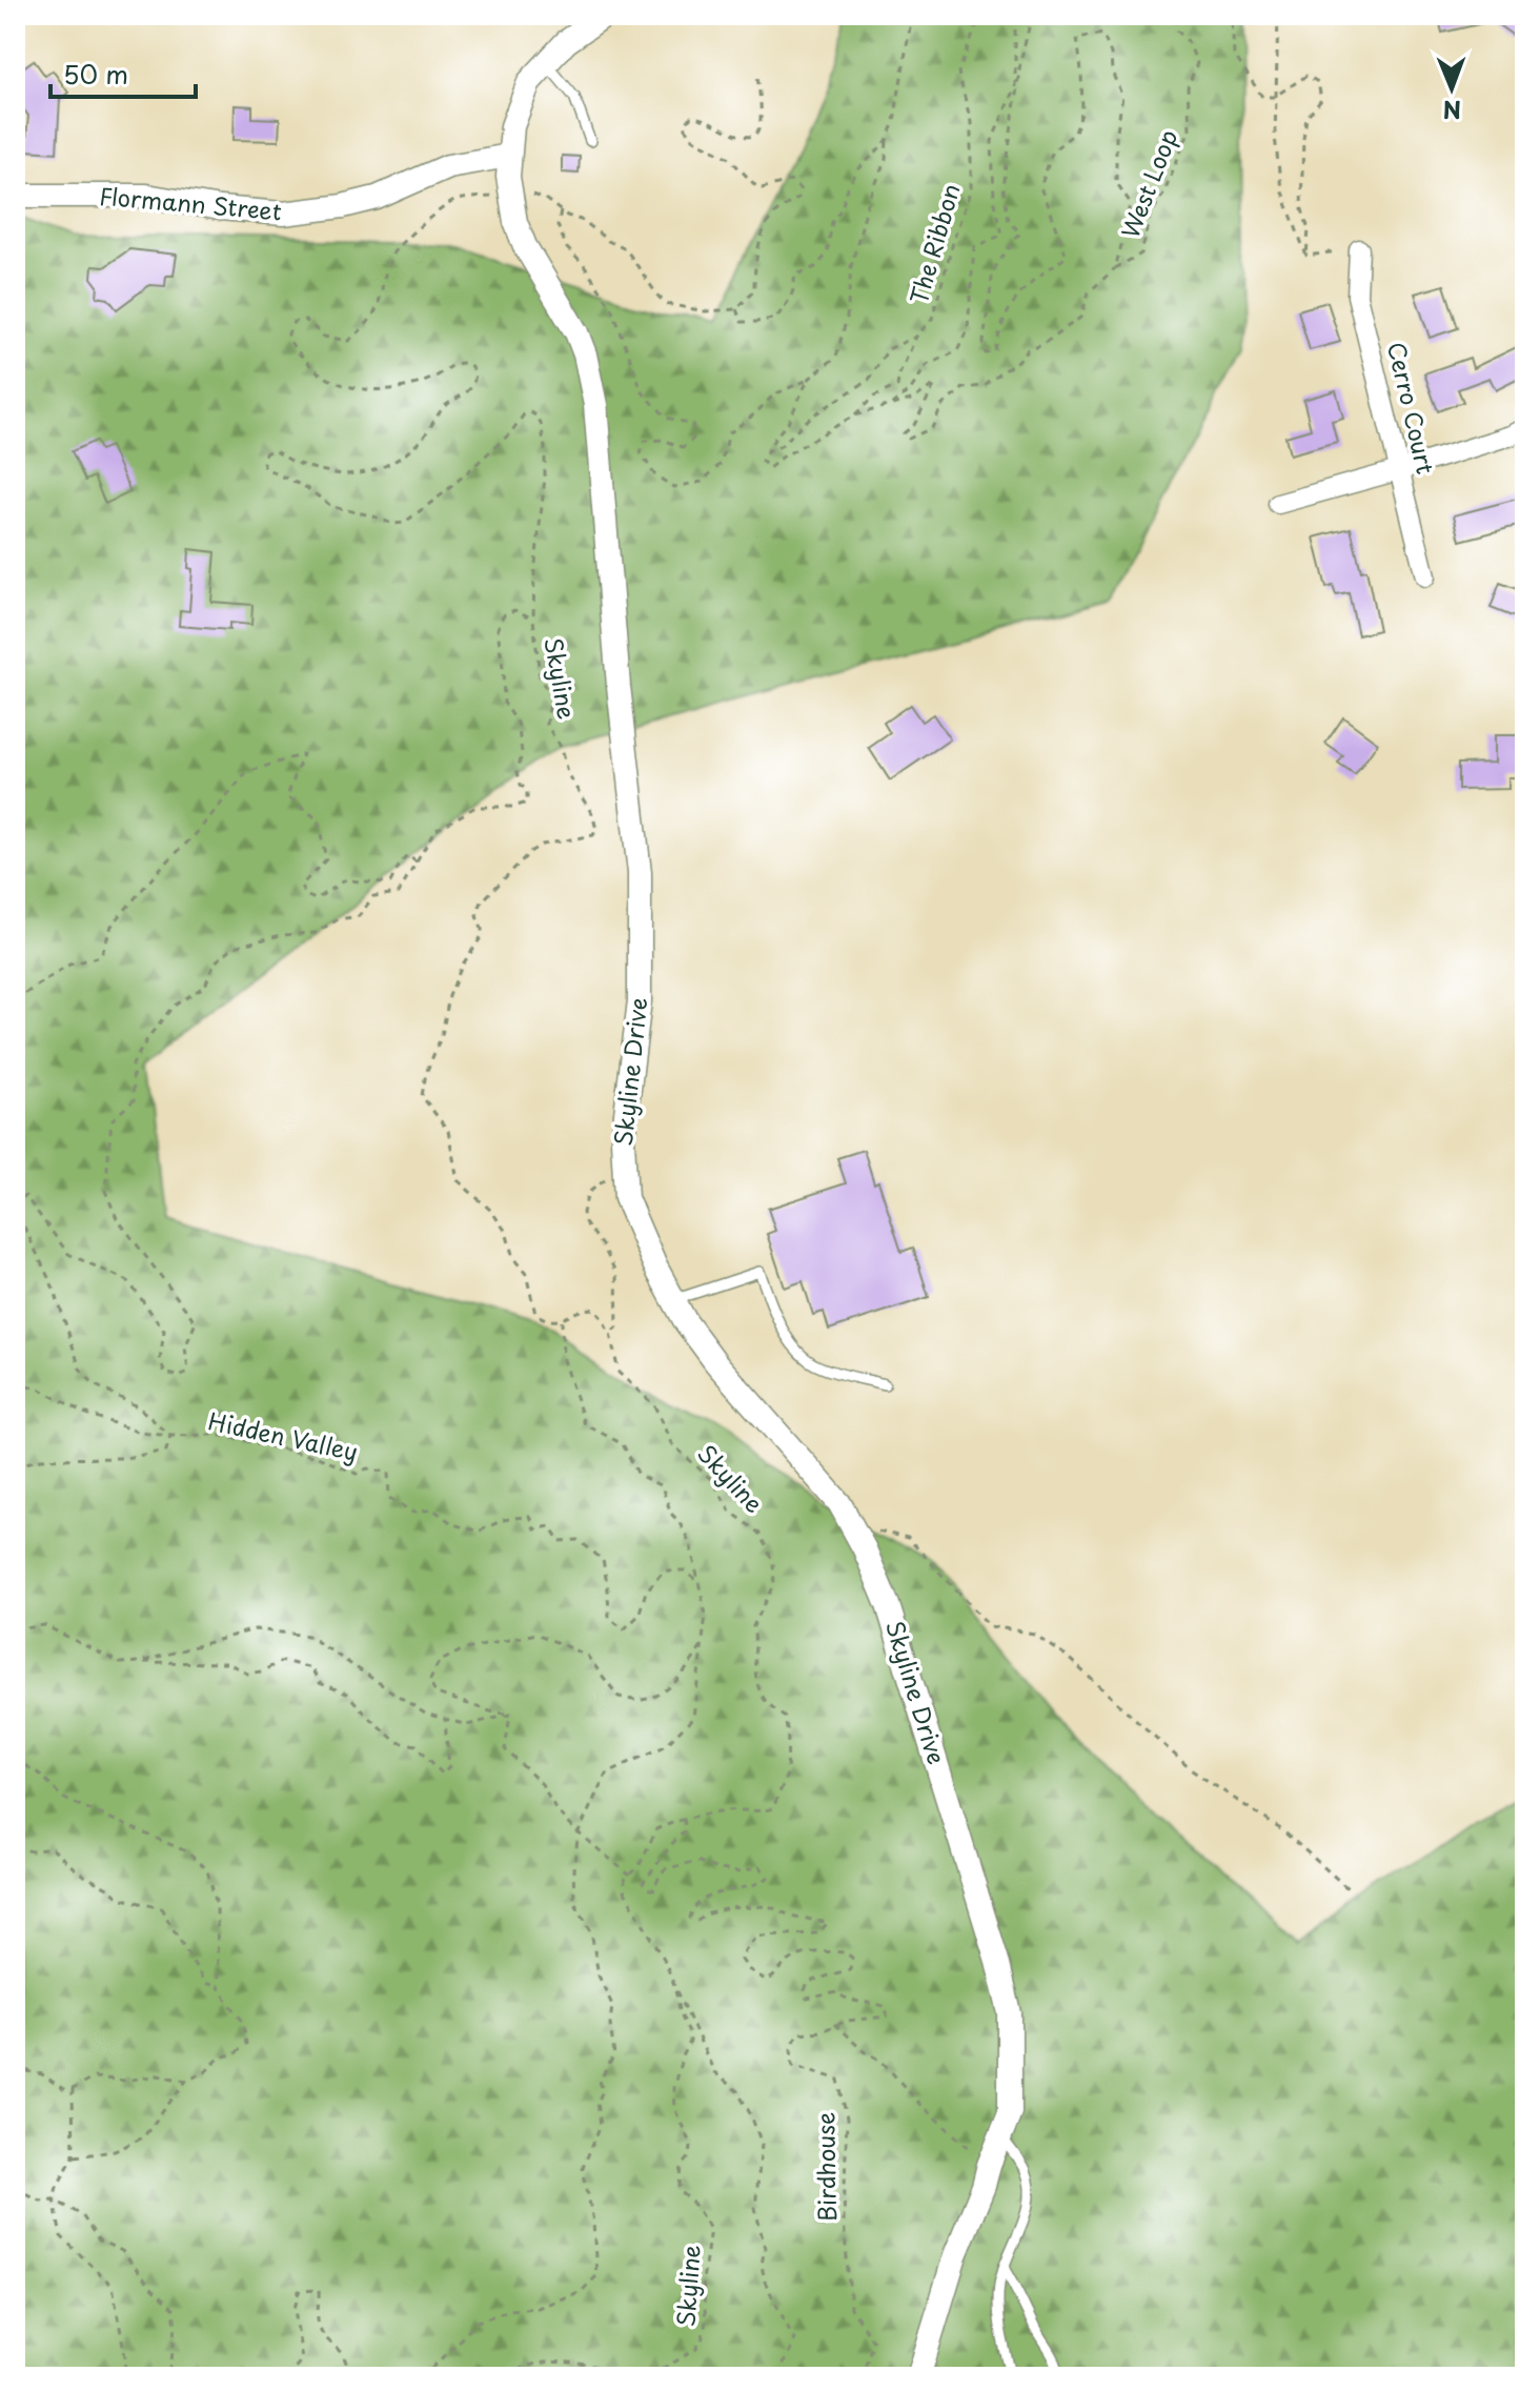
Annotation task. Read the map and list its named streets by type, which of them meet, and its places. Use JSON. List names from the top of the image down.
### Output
{
  "streets": {
    "street": ["Flormann Street", "Cerro Court", "Skyline Drive"],
    "path": [
      "West Loop",
      "The Ribbon",
      "Skyline",
      "Hidden Valley",
      "Birdhouse"
    ]
  },
  "crossings": [
    ["Flormann Street", "Skyline Drive"],
    ["Skyline", "Skyline Drive"],
    ["Skyline", "Birdhouse"]
  ],
  "scale_bar": "50 m",
  "north": "bottom"
}
